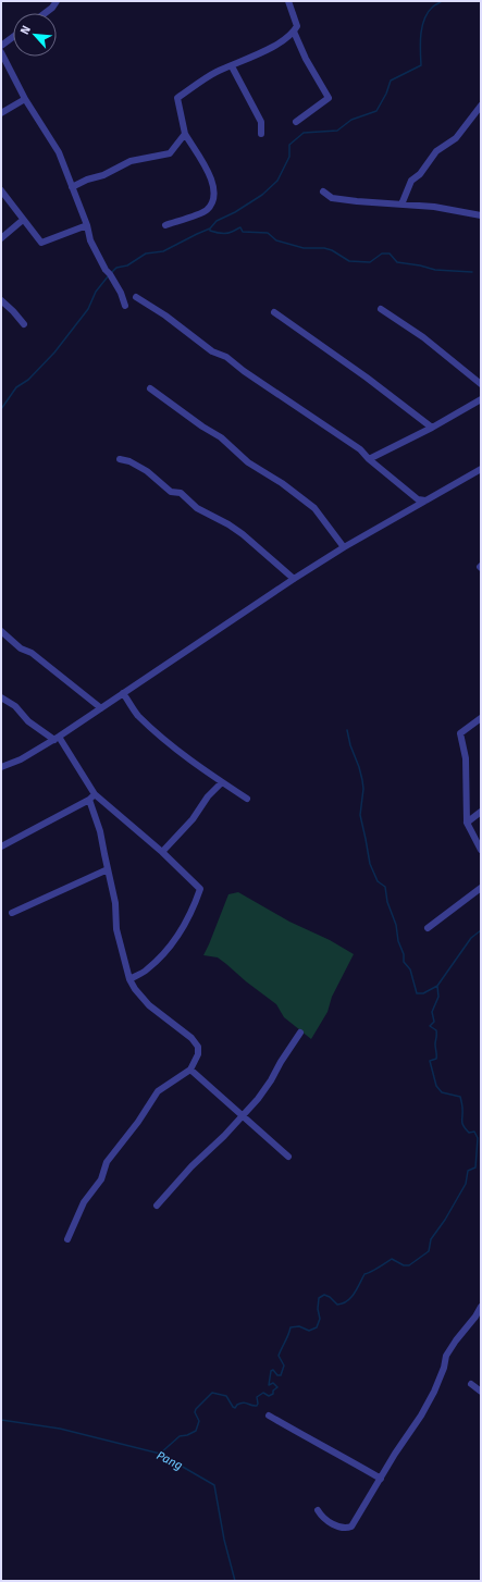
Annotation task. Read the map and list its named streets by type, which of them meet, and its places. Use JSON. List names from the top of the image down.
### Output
{
  "water": ["Pang"],
  "north": "top left"
}
